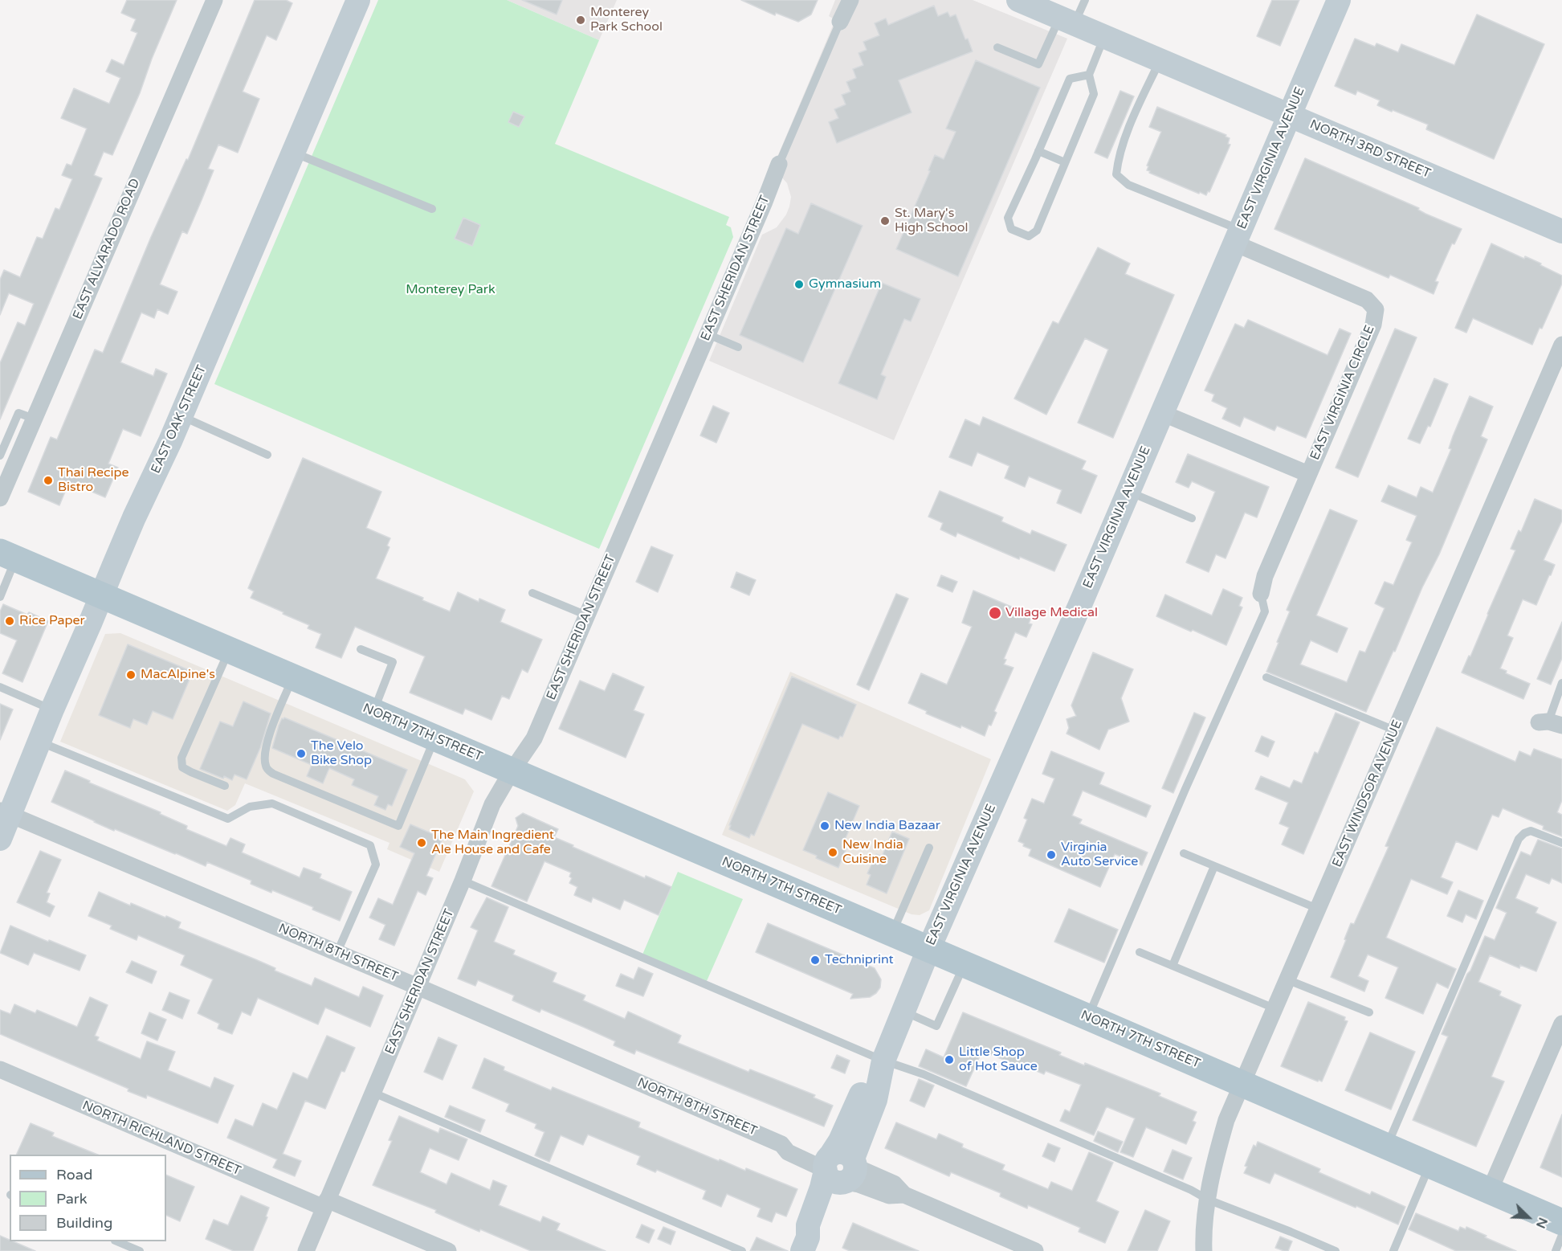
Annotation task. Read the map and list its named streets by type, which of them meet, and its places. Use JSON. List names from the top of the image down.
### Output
{
  "streets": {
    "main road": ["NORTH 7TH STREET"],
    "street": [
      "NORTH 3RD STREET",
      "EAST VIRGINIA AVENUE",
      "EAST ALVARADO ROAD",
      "EAST SHERIDAN STREET",
      "EAST VIRGINIA CIRCLE",
      "EAST OAK STREET",
      "EAST WINDSOR AVENUE",
      "NORTH 8TH STREET",
      "NORTH RICHLAND STREET"
    ]
  },
  "crossings": [
    ["NORTH 3RD STREET", "EAST VIRGINIA AVENUE"],
    ["EAST VIRGINIA AVENUE", "EAST VIRGINIA CIRCLE"],
    ["EAST VIRGINIA AVENUE", "NORTH 7TH STREET"],
    ["EAST VIRGINIA AVENUE", "NORTH 8TH STREET"],
    ["EAST SHERIDAN STREET", "NORTH 7TH STREET"],
    ["EAST SHERIDAN STREET", "NORTH 8TH STREET"],
    ["EAST SHERIDAN STREET", "NORTH RICHLAND STREET"],
    ["EAST OAK STREET", "NORTH 7TH STREET"],
    ["EAST OAK STREET", "NORTH 8TH STREET"],
    ["NORTH 7TH STREET", "EAST WINDSOR AVENUE"]
  ],
  "parks": ["Monterey Park"],
  "places": [
    "Monterey Park School",
    "St. Mary's High School",
    "Gymnasium",
    "Thai Recipe Bistro",
    "Village Medical",
    "Rice Paper",
    "MacAlpine's",
    "The Velo Bike Shop",
    "New India Bazaar",
    "The Main Ingredient Ale House and Cafe",
    "New India Cuisine",
    "Virginia Auto Service",
    "Techniprint",
    "Little Shop of Hot Sauce"
  ],
  "legend": ["Road", "Park", "Building"],
  "north": "bottom right"
}
